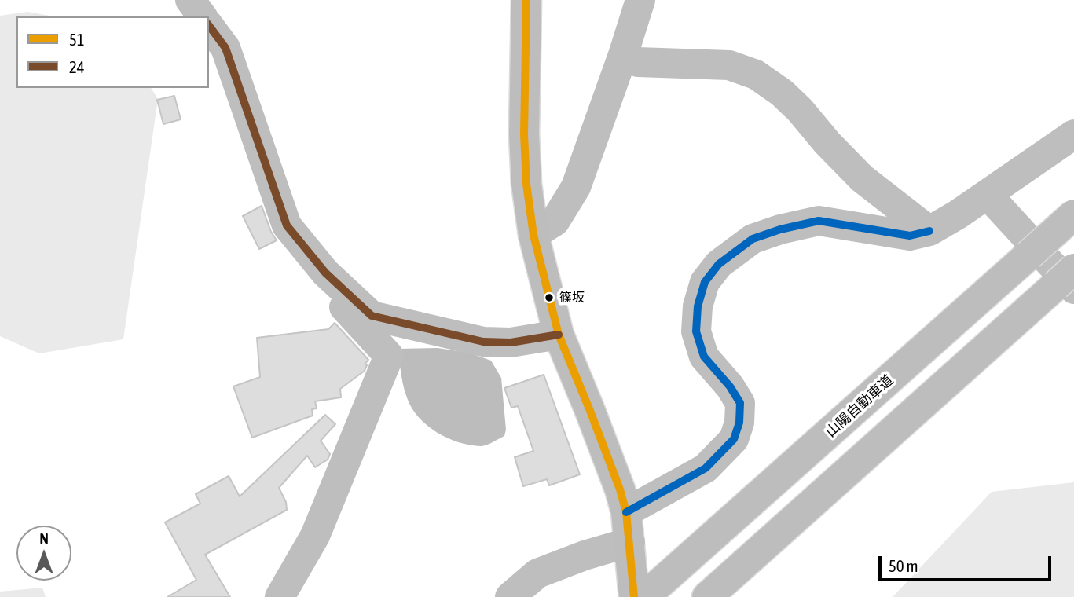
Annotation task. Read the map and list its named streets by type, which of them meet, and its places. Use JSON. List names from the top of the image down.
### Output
{
  "streets": {
    "main road": ["山陽自動車道"]
  },
  "places": ["篠坂"],
  "lines": ["transit line 51", "transit line 24"],
  "legend": ["51", "24"],
  "scale_bar": "50 m",
  "north": "top"
}
